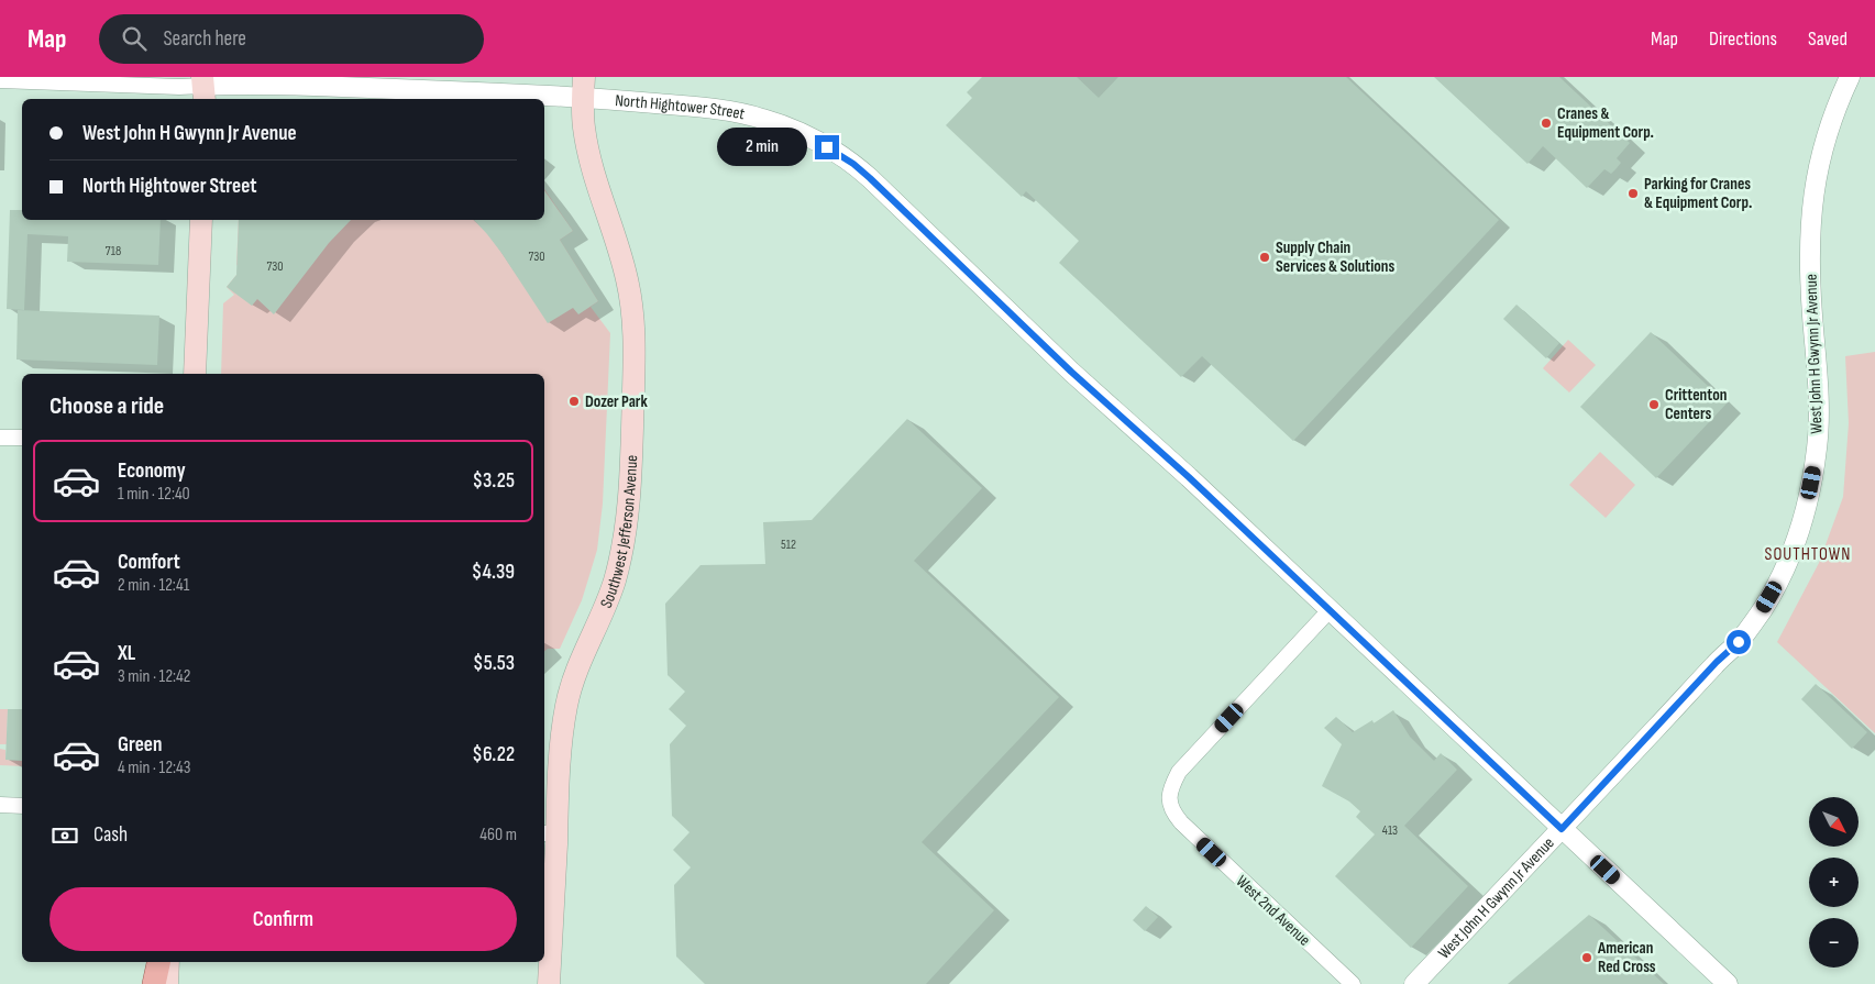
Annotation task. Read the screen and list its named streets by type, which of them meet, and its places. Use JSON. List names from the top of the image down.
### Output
{
  "streets": {
    "main road": ["Southwest Jefferson Avenue"],
    "street": ["North Hightower Street", "West John H Gwynn Jr Avenue", "West 2nd Avenue"]
  },
  "crossings": [
    ["North Hightower Street", "West John H Gwynn Jr Avenue"],
    ["North Hightower Street", "Southwest Jefferson Avenue"],
    ["North Hightower Street", "West 2nd Avenue"]
  ],
  "districts": ["SOUTHTOWN"],
  "places": [
    "Cranes & Equipment Corp.",
    "Parking for Cranes & Equipment Corp.",
    "Supply Chain Services & Solutions",
    "Dozer Park",
    "Crittenton Centers",
    "American Red Cross"
  ],
  "house_numbers": [
    "718",
    "730",
    "730",
    "512",
    "413"
  ],
  "north": "bottom right",
  "page": {
    "header": "Map",
    "search": "Search here",
    "nav": ["Map", "Directions", "Saved"],
    "banner": ["West John H Gwynn Jr Avenue", "North Hightower Street"],
    "bubble": "2 min",
    "heading": "Choose a ride",
    "list": [
      {
        "name": "Economy",
        "note": "1 min · 12:40",
        "value": "$3.25"
      },
      {
        "name": "Comfort",
        "note": "2 min · 12:41",
        "value": "$4.39"
      },
      {
        "name": "XL",
        "note": "3 min · 12:42",
        "value": "$5.53"
      },
      {
        "name": "Green",
        "note": "4 min · 12:43",
        "value": "$6.22"
      }
    ],
    "map_buttons": ["+", "−"],
    "pay": ["Cash", "460 m"],
    "buttons": "Confirm"
  }
}
